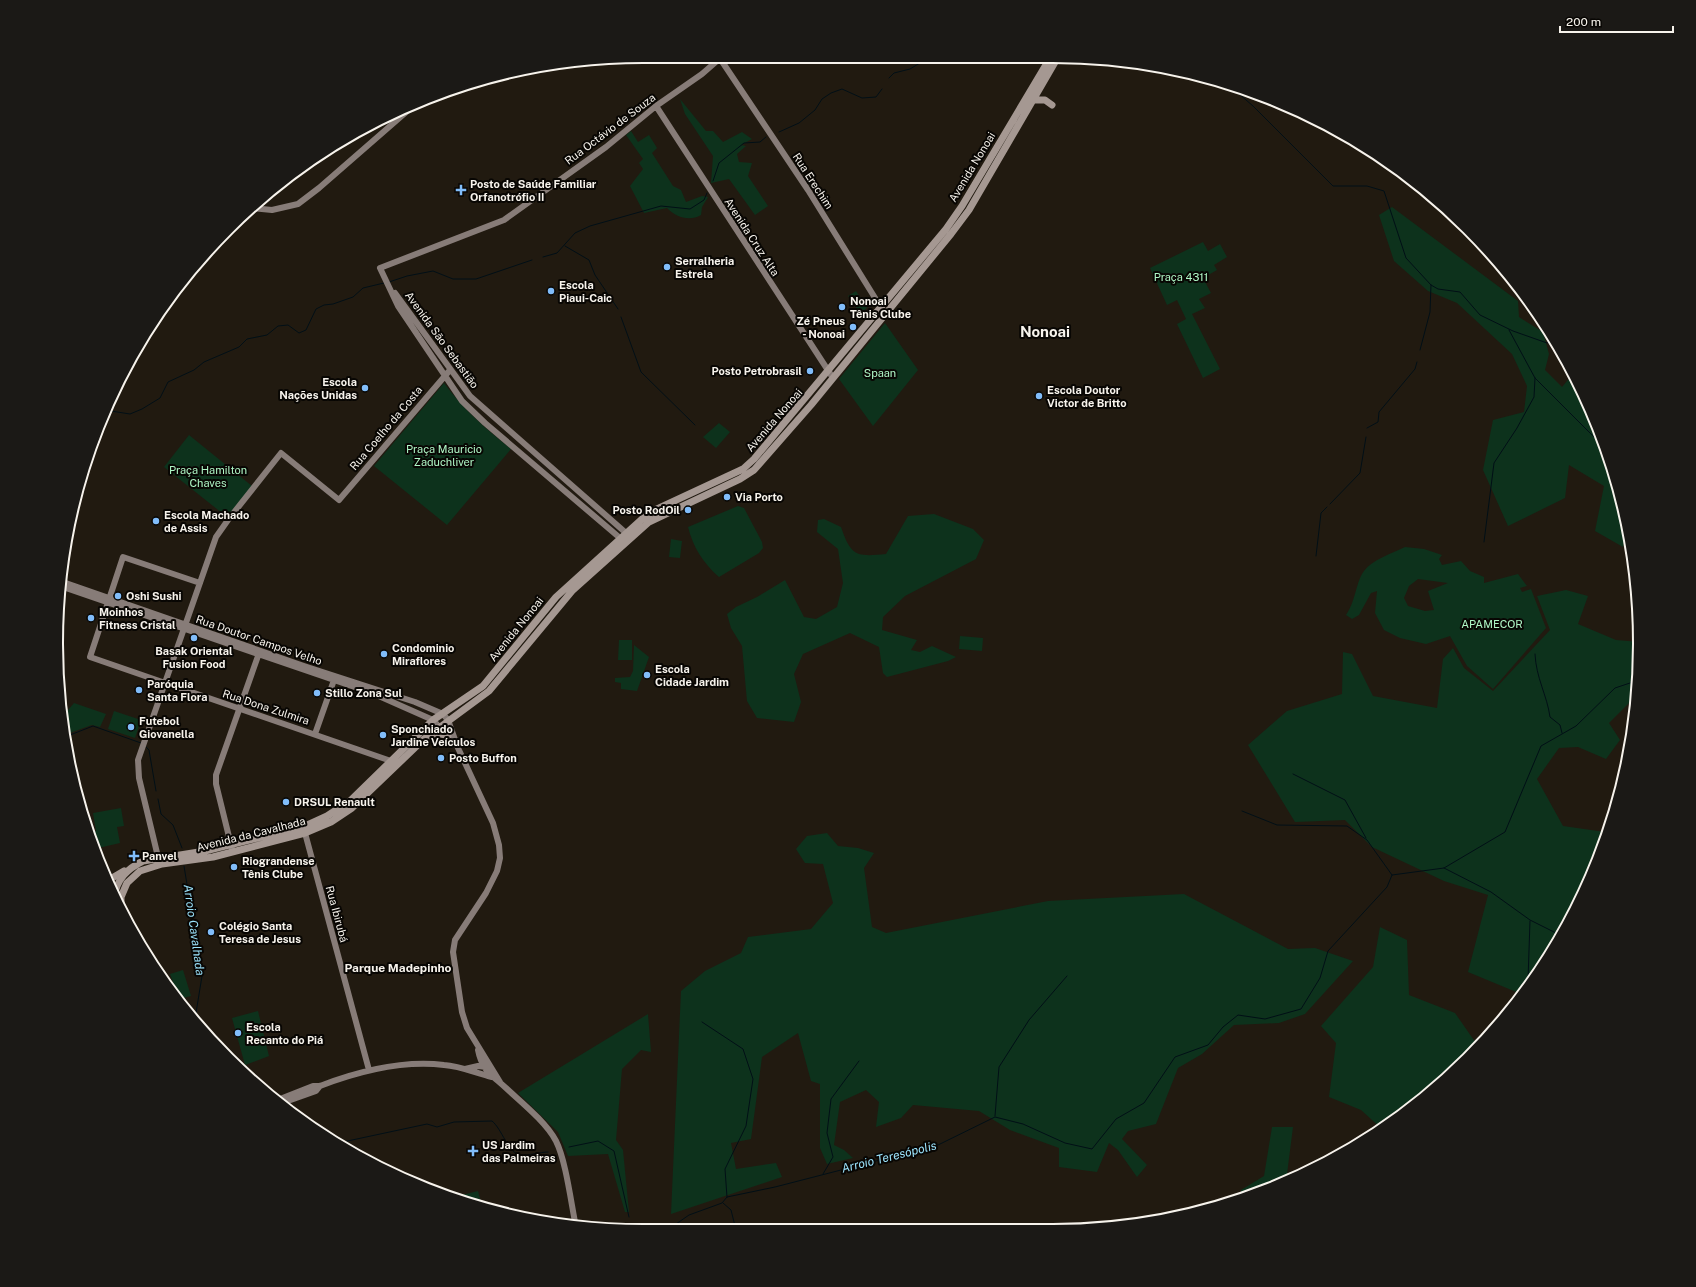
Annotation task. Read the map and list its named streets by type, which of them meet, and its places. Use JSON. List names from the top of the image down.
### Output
{
  "streets": {
    "main road": ["Avenida Nonoai", "Avenida da Cavalhada"],
    "street": [
      "Rua Octávio de Souza",
      "Rua Erechim",
      "Avenida Cruz Alta",
      "Avenida São Sebastião",
      "Rua Coelho da Costa",
      "Rua Doutor Campos Velho",
      "Rua Dona Zulmira",
      "Rua Ibirubá"
    ]
  },
  "crossings": [
    ["Rua Octávio de Souza", "Avenida Cruz Alta"],
    ["Rua Octávio de Souza", "Avenida São Sebastião"],
    ["Avenida Nonoai", "Rua Erechim"],
    ["Avenida Nonoai", "Avenida Cruz Alta"],
    ["Avenida Nonoai", "Avenida São Sebastião"],
    ["Avenida Nonoai", "Rua Doutor Campos Velho"],
    ["Avenida Nonoai", "Avenida da Cavalhada"],
    ["Avenida São Sebastião", "Rua Coelho da Costa"],
    ["Rua Doutor Campos Velho", "Rua Dona Zulmira"],
    ["Rua Doutor Campos Velho", "Avenida da Cavalhada"],
    ["Rua Dona Zulmira", "Avenida da Cavalhada"],
    ["Avenida da Cavalhada", "Rua Ibirubá"]
  ],
  "districts": ["Nonoai", "Parque Madepinho"],
  "water": ["Arroio Cavalhada", "Arroio Teresópolis"],
  "parks": [
    "Praça 4311",
    "Spaan",
    "Praça Mauricio Zaduchliver",
    "Praça Hamilton Chaves",
    "APAMECOR"
  ],
  "places": {
    "health": ["Posto de Saúde Familiar Orfanotrófio II", "Panvel", "US Jardim das Palmeiras"],
    "other": [
      "Serralheria Estrela",
      "Escola Piaui-Caic",
      "Nonoai Tênis Clube",
      "Zé Pneus - Nonoai",
      "Posto Petrobrasil",
      "Escola Nações Unidas",
      "Escola Doutor Victor de Britto",
      "Via Porto",
      "Posto RodOil",
      "Escola Machado de Assis",
      "Oshi Sushi",
      "Moinhos Fitness Cristal",
      "Basak Oriental Fusion Food",
      "Condominio Miraflores",
      "Escola Cidade Jardim",
      "Paróquia Santa Flora",
      "Stillo Zona Sul",
      "Futebol Giovanella",
      "Sponchiado Jardine Veículos",
      "Posto Buffon",
      "DRSUL Renault",
      "Riograndense Tênis Clube",
      "Colégio Santa Teresa de Jesus",
      "Escola Recanto do Piá"
    ]
  },
  "scale_bar": "200 m"
}
